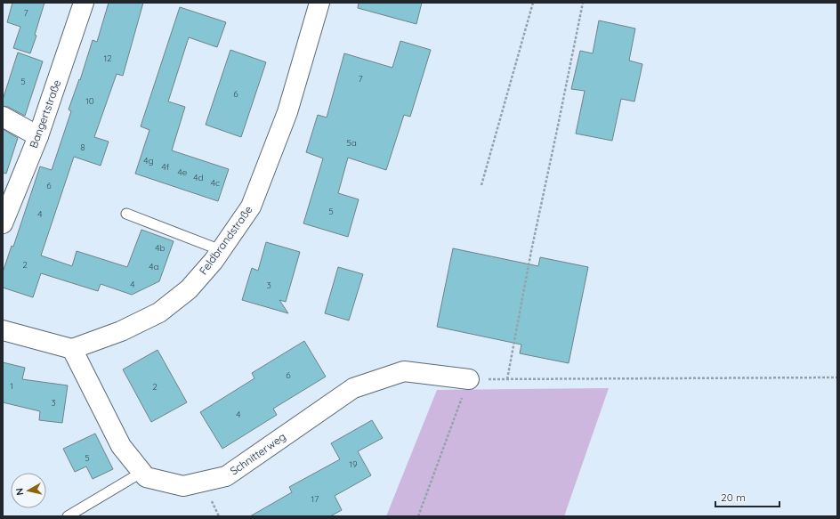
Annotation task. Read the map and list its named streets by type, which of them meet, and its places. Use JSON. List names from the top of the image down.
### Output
{
  "streets": {
    "street": ["Bangertstraße", "Feldbrandstraße", "Schnitterweg"]
  },
  "crossings": [
    ["Feldbrandstraße", "Schnitterweg"]
  ],
  "house_numbers": [
    "7",
    "12",
    "7",
    "5",
    "6",
    "10",
    "5a",
    "8",
    "4g",
    "4f",
    "4e",
    "4d",
    "4c",
    "6",
    "5",
    "4",
    "4b",
    "2",
    "4a",
    "4",
    "3",
    "6",
    "1",
    "2",
    "3",
    "4",
    "5",
    "19",
    "17"
  ],
  "scale_bar": "20 m",
  "north": "left"
}
